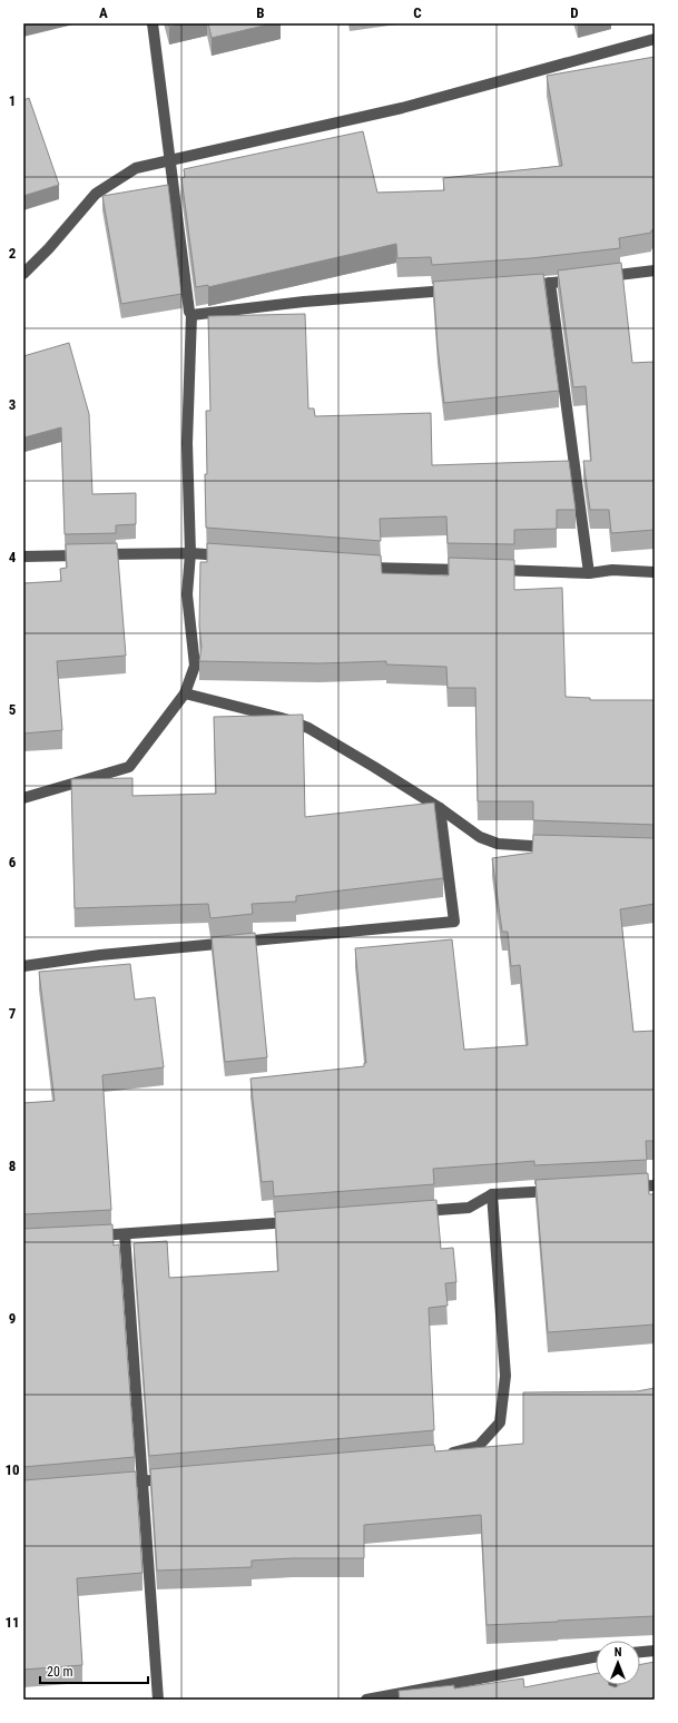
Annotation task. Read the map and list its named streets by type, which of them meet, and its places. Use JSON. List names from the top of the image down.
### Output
{
  "scale_bar": "20 m",
  "north": "top",
  "grid": {
    "columns": [
      "A",
      "B",
      "C",
      "D"
    ],
    "rows": [
      "1",
      "2",
      "3",
      "4",
      "5",
      "6",
      "7",
      "8",
      "9",
      "10",
      "11"
    ]
  }
}
